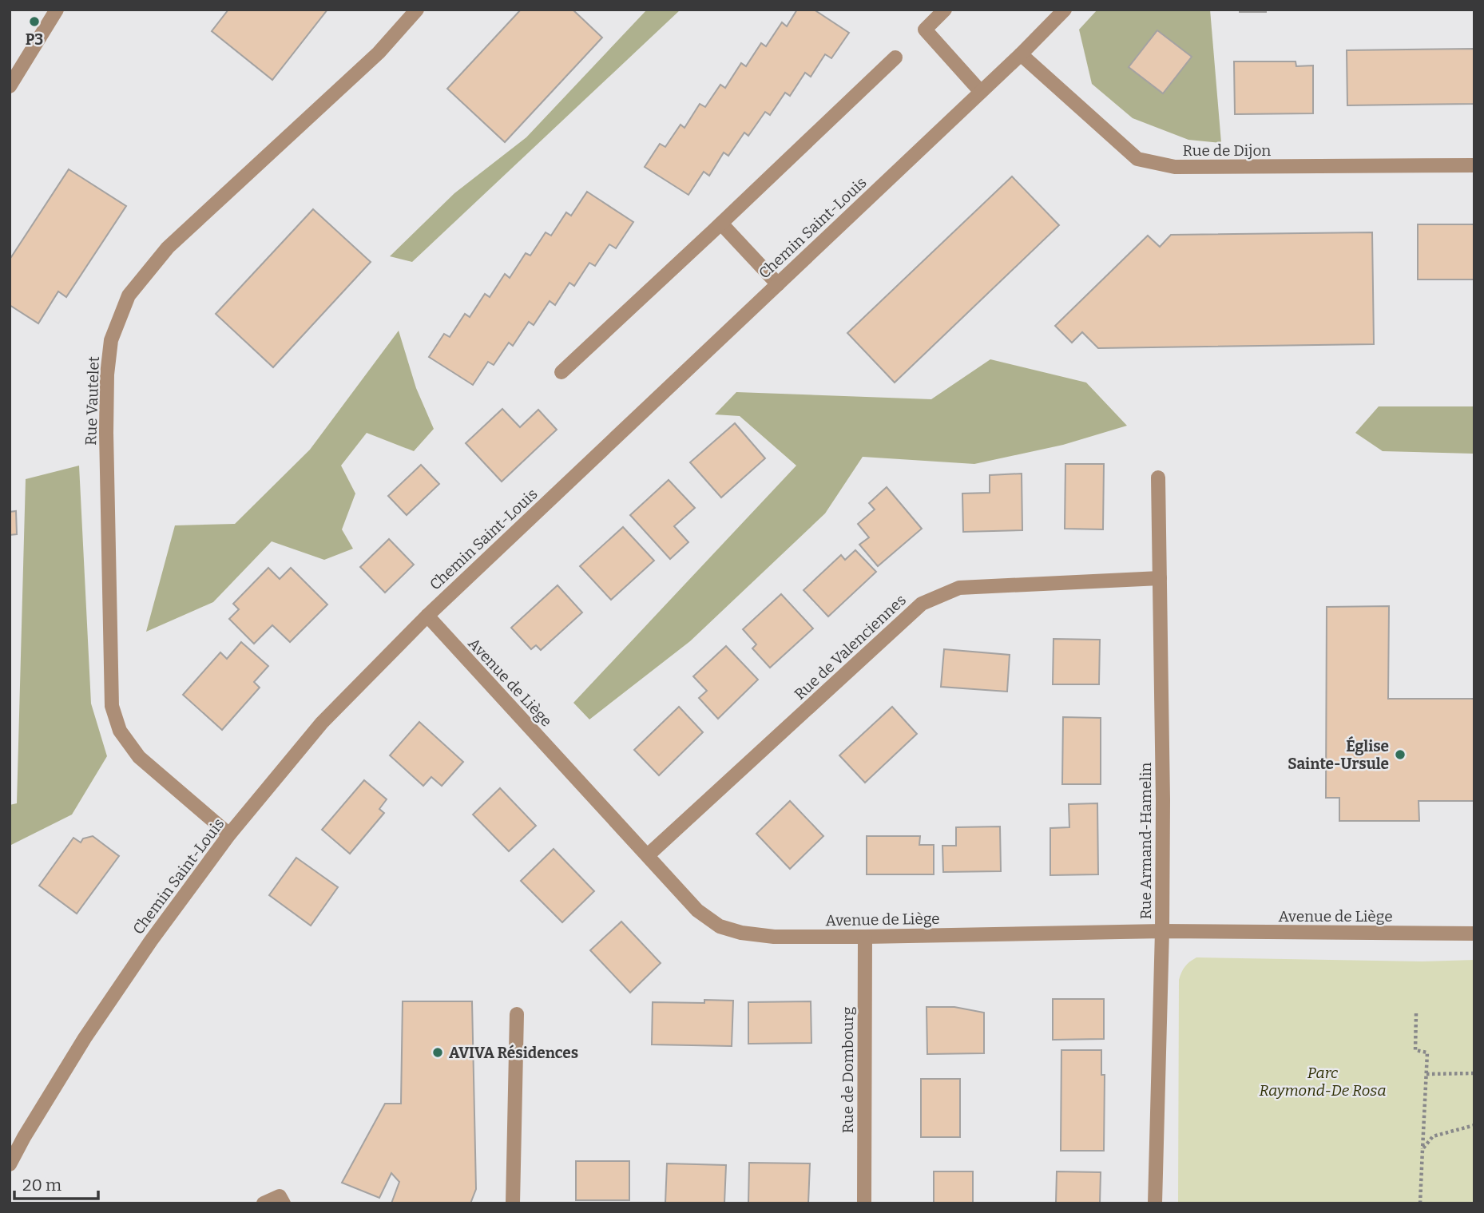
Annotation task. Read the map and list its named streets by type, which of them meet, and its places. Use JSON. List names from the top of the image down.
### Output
{
  "streets": {
    "street": [
      "Rue de Dijon",
      "Chemin Saint-Louis",
      "Rue Vautelet",
      "Rue de Valenciennes",
      "Avenue de Liège",
      "Rue Armand-Hamelin",
      "Rue de Dombourg"
    ]
  },
  "crossings": [
    ["Rue de Dijon", "Chemin Saint-Louis"],
    ["Chemin Saint-Louis", "Rue Vautelet"],
    ["Chemin Saint-Louis", "Avenue de Liège"],
    ["Rue de Valenciennes", "Avenue de Liège"],
    ["Rue de Valenciennes", "Rue Armand-Hamelin"],
    ["Avenue de Liège", "Rue Armand-Hamelin"],
    ["Avenue de Liège", "Rue de Dombourg"]
  ],
  "parks": ["Parc Raymond-De Rosa"],
  "places": ["P3", "Église Sainte-Ursule", "AVIVA Résidences"],
  "scale_bar": "20 m"
}
